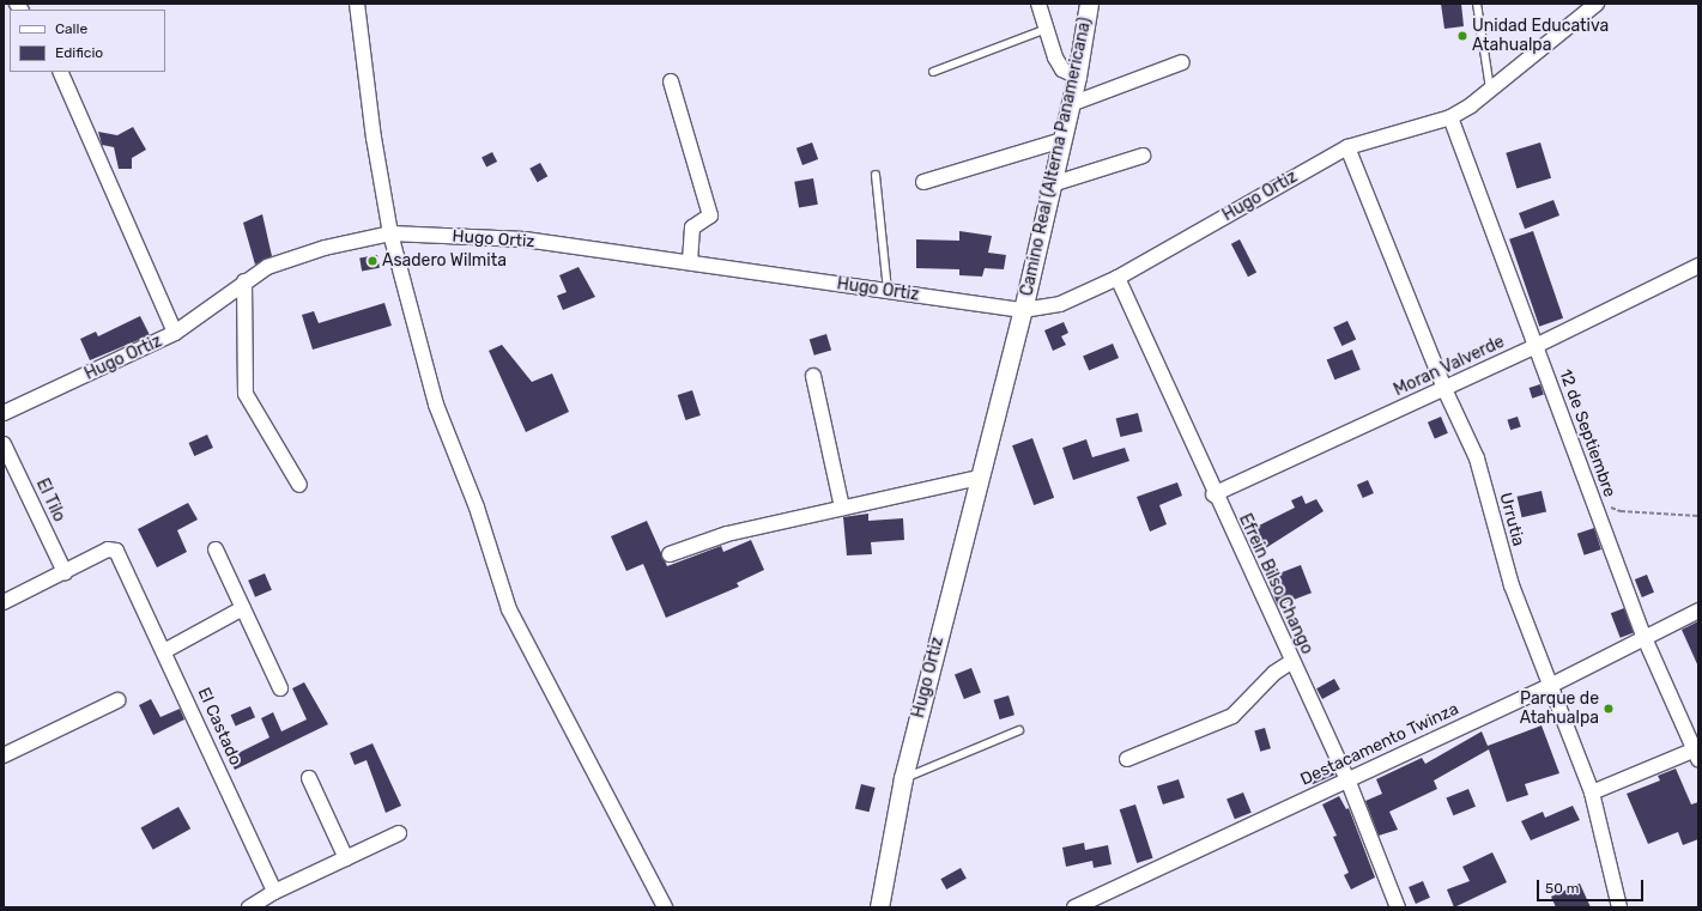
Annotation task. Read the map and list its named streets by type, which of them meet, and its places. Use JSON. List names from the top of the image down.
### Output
{
  "streets": {
    "street": [
      "Camino Real (Alterna Panamericana)",
      "Hugo Ortiz",
      "Moran Valverde",
      "12 de Septiembre",
      "El Tilo",
      "Urrutia",
      "Efrein Bilso Chango",
      "El Castado",
      "Destacamento Twinza"
    ]
  },
  "crossings": [
    ["Camino Real (Alterna Panamericana)", "Hugo Ortiz"],
    ["Hugo Ortiz", "12 de Septiembre"],
    ["Hugo Ortiz", "Urrutia"],
    ["Hugo Ortiz", "Efrein Bilso Chango"],
    ["Moran Valverde", "12 de Septiembre"],
    ["Moran Valverde", "Urrutia"],
    ["Moran Valverde", "Efrein Bilso Chango"],
    ["12 de Septiembre", "Destacamento Twinza"],
    ["El Tilo", "El Castado"],
    ["Urrutia", "Destacamento Twinza"],
    ["Efrein Bilso Chango", "Destacamento Twinza"]
  ],
  "places": ["Unidad Educativa Atahualpa", "Asadero Wilmita", "Parque de Atahualpa"],
  "legend": ["Calle", "Edificio"],
  "scale_bar": "50 m"
}
